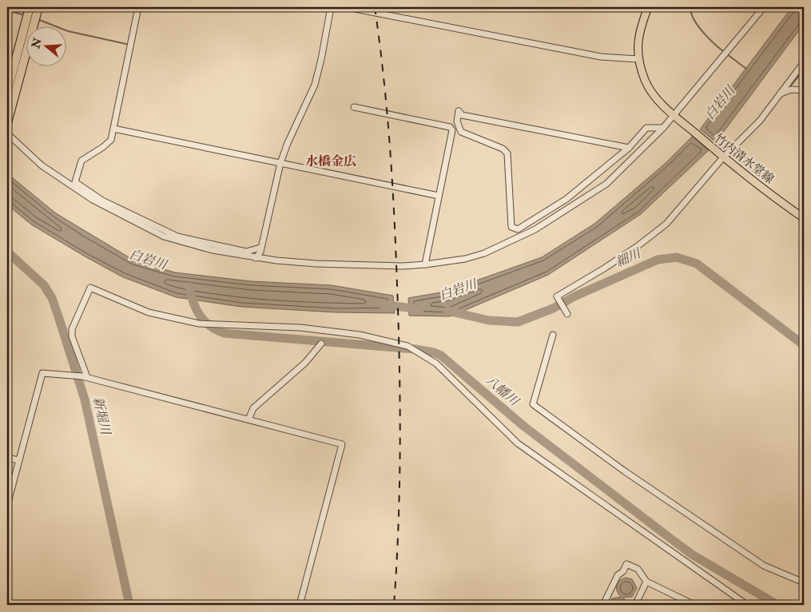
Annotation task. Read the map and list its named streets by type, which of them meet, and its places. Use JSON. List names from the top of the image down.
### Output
{
  "streets": {
    "main road": ["竹内清水堂線"]
  },
  "districts": ["水橋金広"],
  "water": [
    "白岩川",
    "細川",
    "八幡川",
    "新堀川"
  ],
  "north": "left"
}
